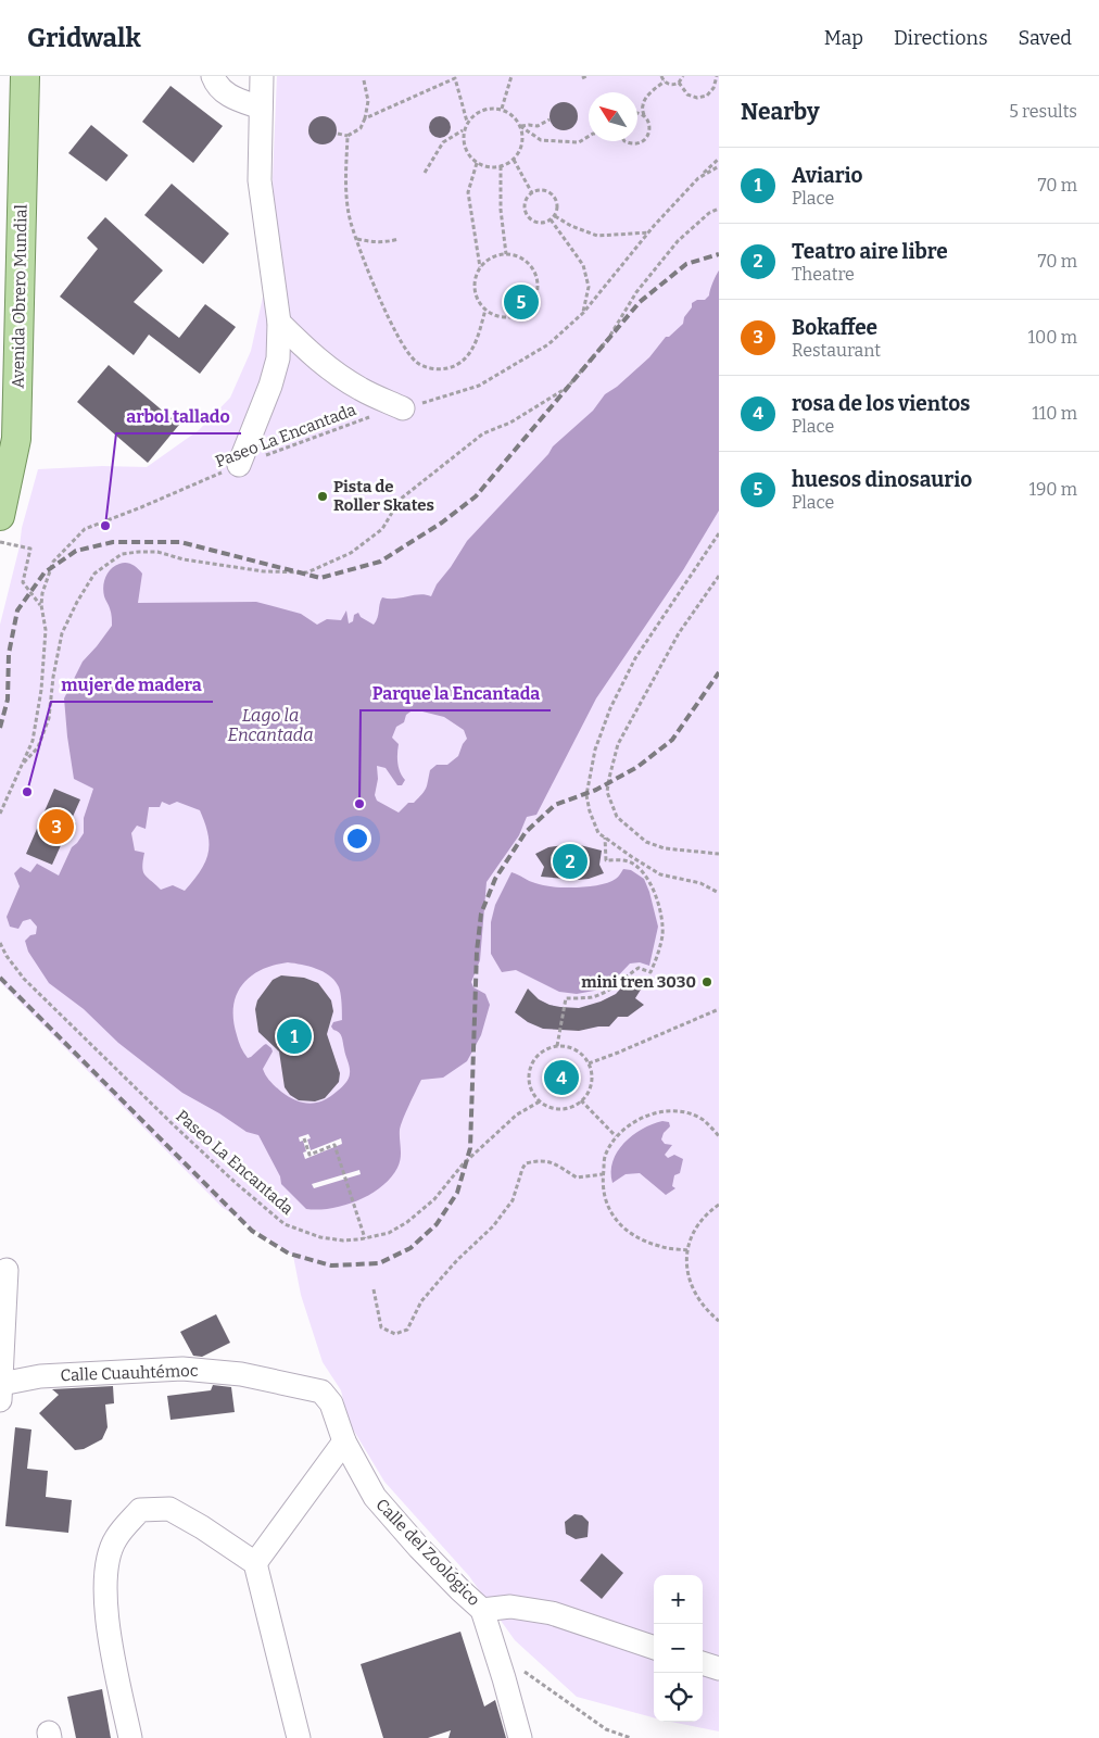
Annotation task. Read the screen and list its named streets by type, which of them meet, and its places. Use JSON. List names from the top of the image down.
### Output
{
  "streets": {
    "main road": ["Avenida Obrero Mundial"],
    "street": ["Calle Cuauhtémoc", "Calle del Zoológico"],
    "path": ["Paseo La Encantada"]
  },
  "crossings": [
    ["Calle Cuauhtémoc", "Calle del Zoológico"]
  ],
  "water": ["Lago la Encantada"],
  "places": [
    "Pista de Roller Skates",
    "arbol tallado",
    "mujer de madera",
    "Parque la Encantada",
    "mini tren 3030"
  ],
  "north": "top left",
  "page": {
    "header": "Gridwalk",
    "nav": ["Map", "Directions", "Saved"],
    "heading": ["Nearby", "5 results"],
    "list": [
      {
        "mark": "1",
        "name": "Aviario",
        "note": "Place",
        "value": "70 m"
      },
      {
        "mark": "2",
        "name": "Teatro aire libre",
        "note": "Theatre",
        "value": "70 m"
      },
      {
        "mark": "3",
        "name": "Bokaffee",
        "note": "Restaurant",
        "value": "100 m"
      },
      {
        "mark": "4",
        "name": "rosa de los vientos",
        "note": "Place",
        "value": "110 m"
      },
      {
        "mark": "5",
        "name": "huesos dinosaurio",
        "note": "Place",
        "value": "190 m"
      }
    ],
    "pins": [
      "5",
      "3",
      "2",
      "1",
      "4"
    ],
    "map_buttons": ["+", "−"]
  }
}
